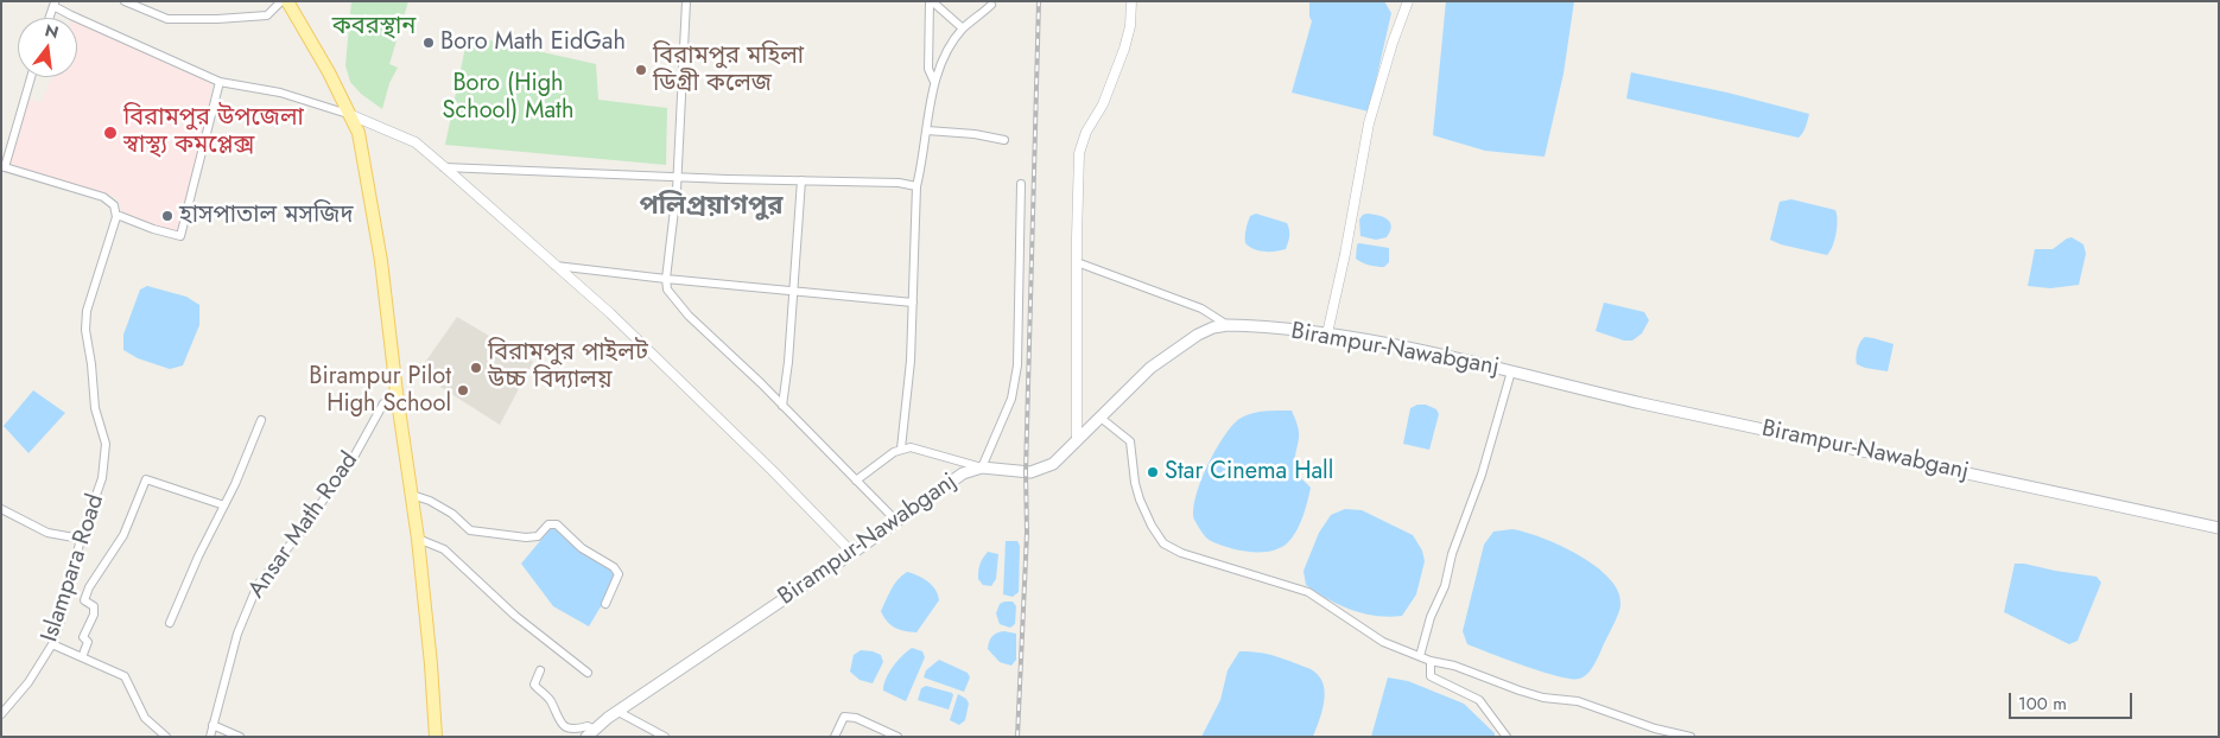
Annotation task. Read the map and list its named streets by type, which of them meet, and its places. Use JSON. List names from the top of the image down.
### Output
{
  "streets": {
    "main road": ["Birampur-Nawabganj"],
    "street": ["Ansar Math Road", "Islampara Road"]
  },
  "districts": ["পলিপ্রয়াগপুর"],
  "parks": ["কবরস্থান", "Boro (High School) Math"],
  "places": [
    "Boro Math EidGah",
    "বিরামপুর মহিলা ডিগ্রী কলেজ",
    "বিরামপুর উপজেলা স্বাস্থ্য কমপ্লেক্স",
    "হাসপাতাল মসজিদ",
    "বিরামপুর পাইলট উচ্চ বিদ্যালয়",
    "Birampur Pilot High School",
    "Star Cinema Hall"
  ],
  "scale_bar": "100 m",
  "north": "top"
}
